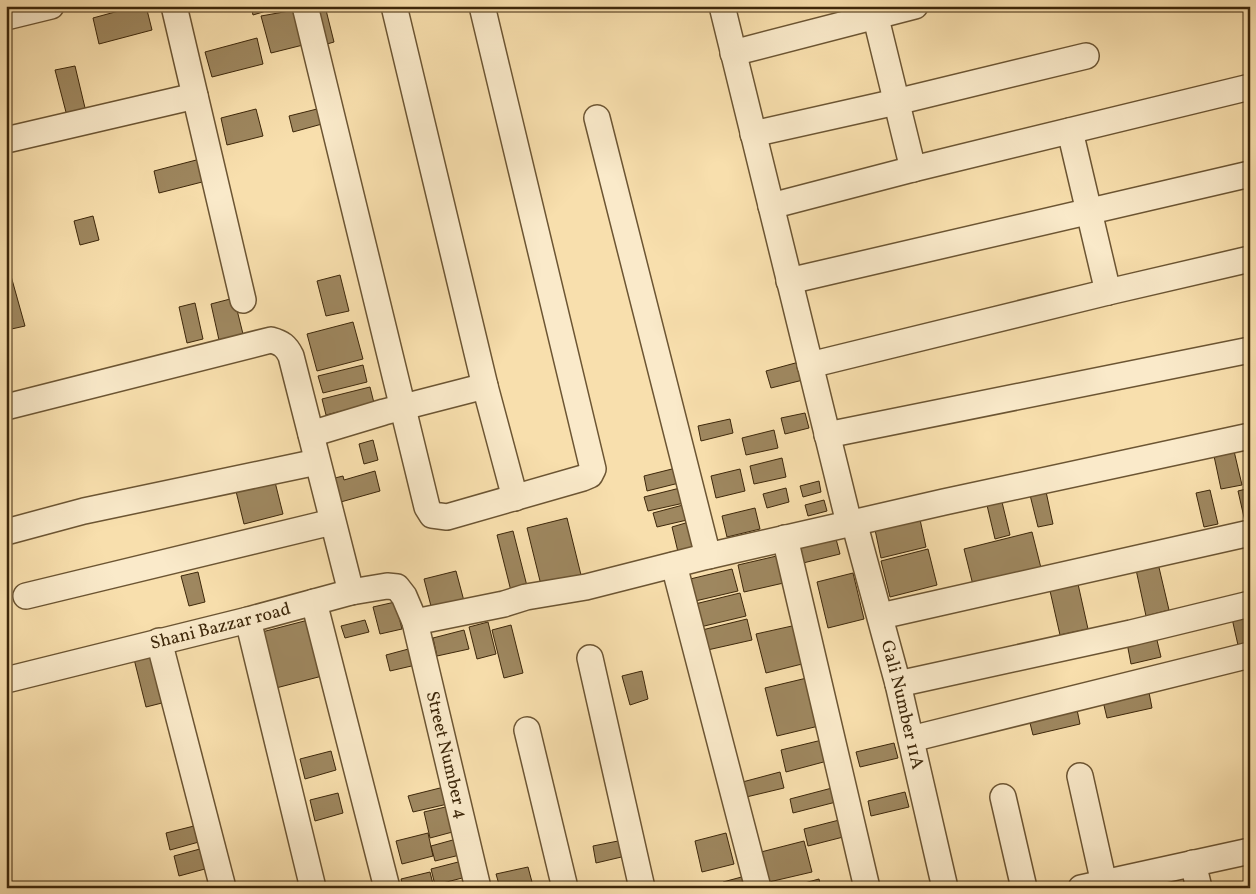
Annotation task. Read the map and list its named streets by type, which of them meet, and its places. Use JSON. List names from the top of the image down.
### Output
{
  "streets": {
    "street": ["Shani Bazzar road", "Gali Number 11A", "Street Number 4"]
  },
  "crossings": [
    ["Shani Bazzar road", "Street Number 4"]
  ]
}
